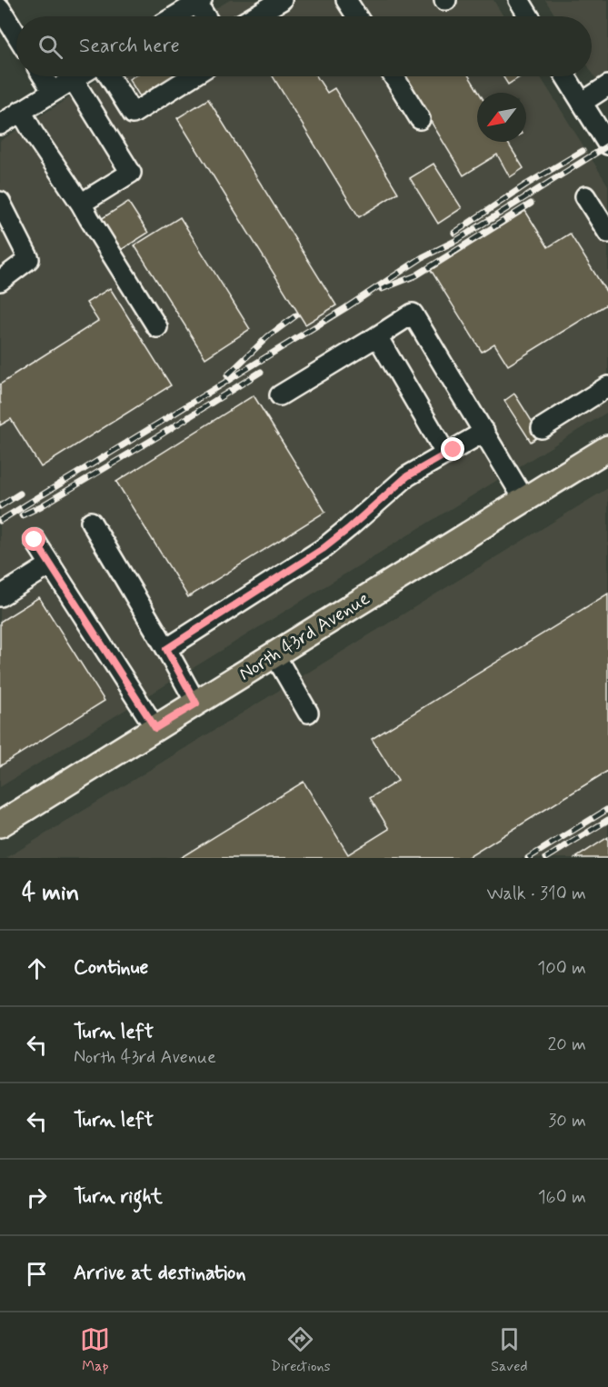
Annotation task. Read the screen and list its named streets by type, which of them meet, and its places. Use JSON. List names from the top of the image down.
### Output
{
  "streets": {
    "main road": ["North 43rd Avenue"]
  },
  "north": "bottom left",
  "page": {
    "search": "Search here",
    "heading": ["4 min", "Walk · 310 m"],
    "list": [
      ["Continue", "100 m"],
      ["Turn left", "North 43rd Avenue", "20 m"],
      ["Turn left", "30 m"],
      ["Turn right", "160 m"],
      "Arrive at destination"
    ],
    "nav": ["Map", "Directions", "Saved"]
  }
}
